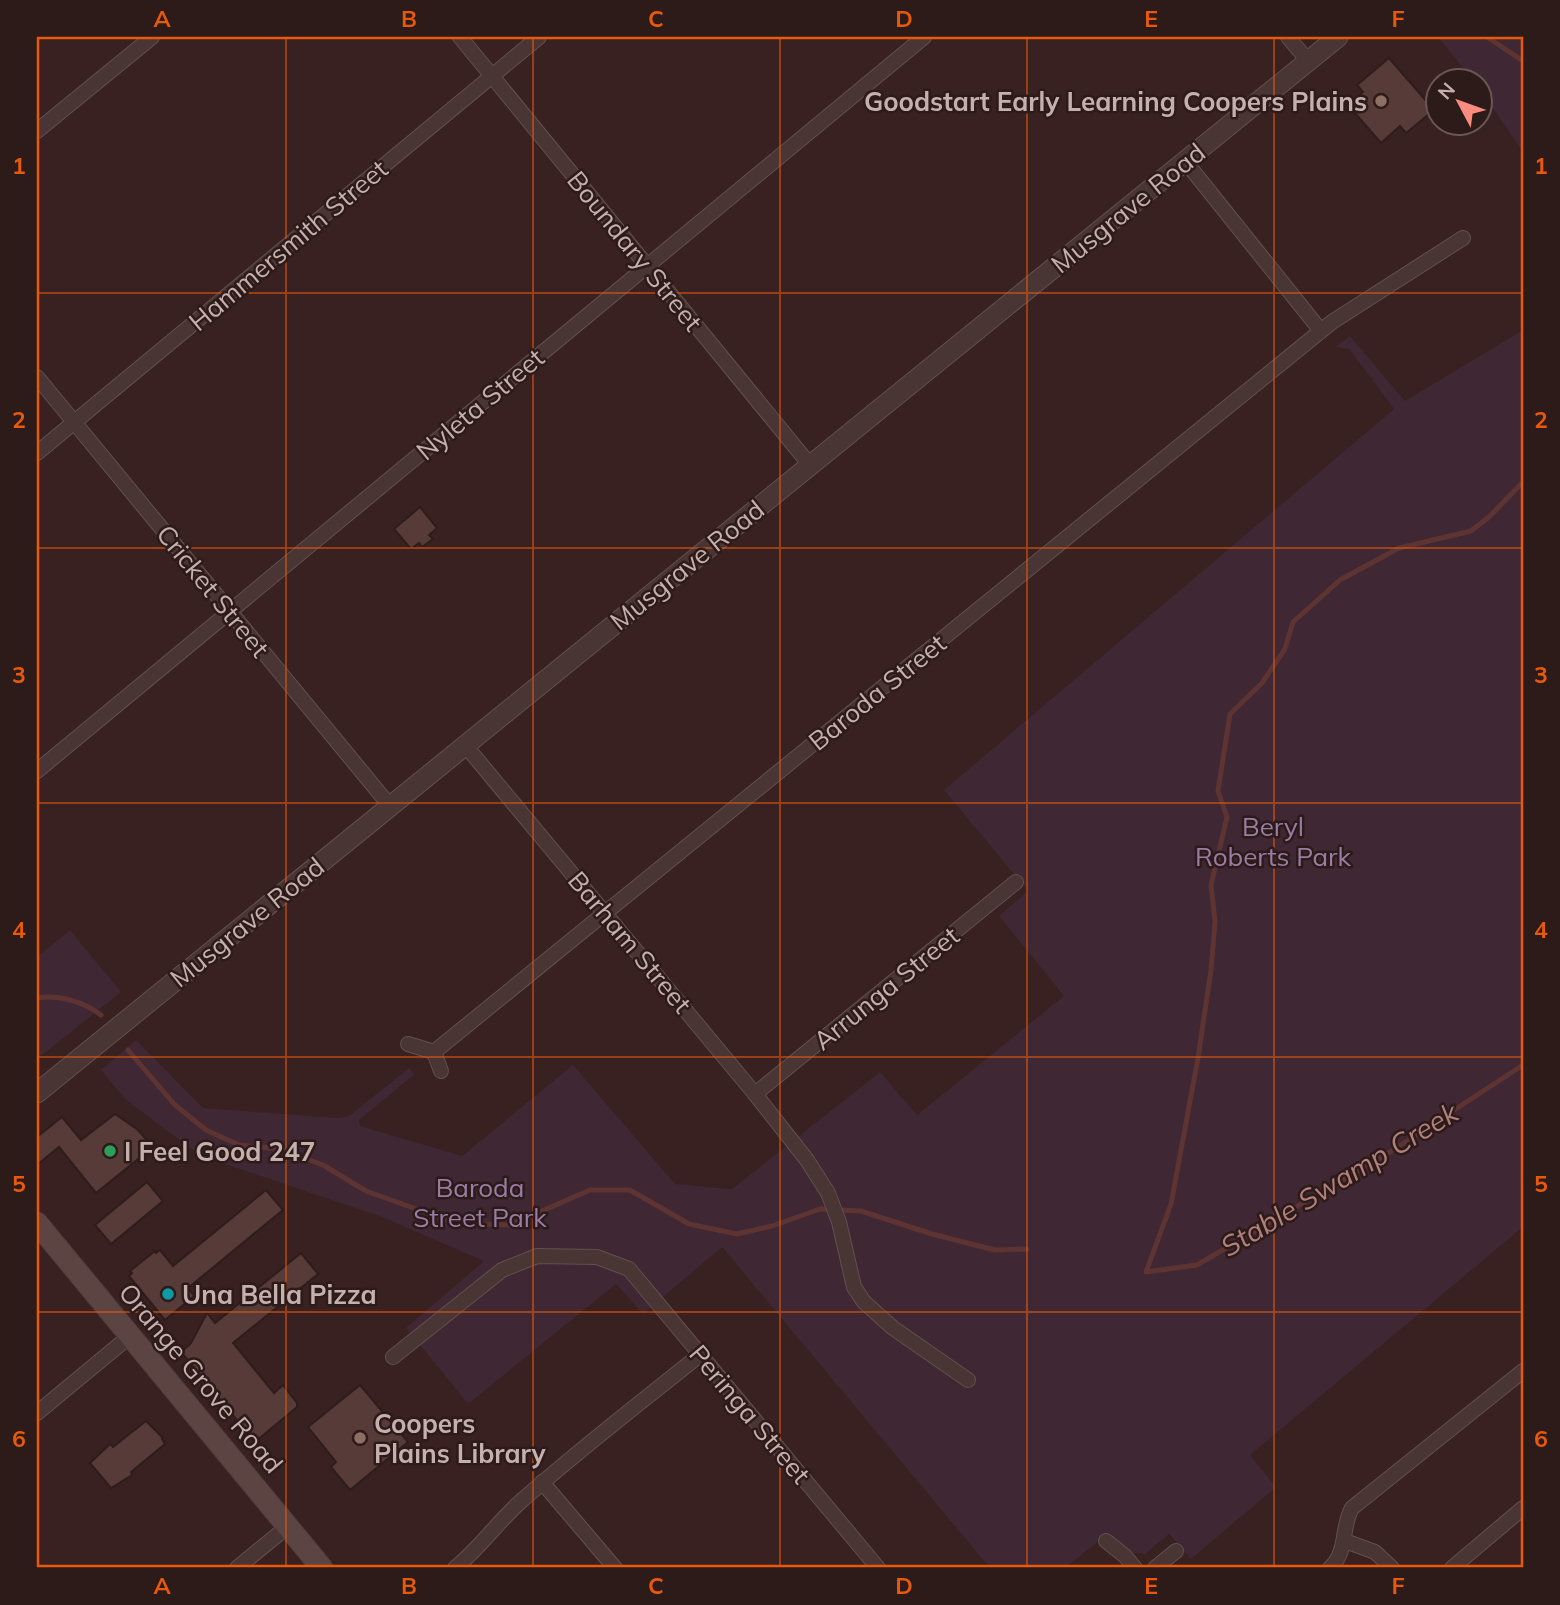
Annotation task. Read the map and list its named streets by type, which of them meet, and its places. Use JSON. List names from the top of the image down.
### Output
{
  "streets": {
    "main road": ["Orange Grove Road"],
    "street": [
      "Musgrave Road",
      "Hammersmith Street",
      "Boundary Street",
      "Nyleta Street",
      "Cricket Street",
      "Baroda Street",
      "Barham Street",
      "Arrunga Street",
      "Peringa Street"
    ]
  },
  "crossings": [
    ["Musgrave Road", "Boundary Street"],
    ["Musgrave Road", "Cricket Street"],
    ["Musgrave Road", "Barham Street"],
    ["Hammersmith Street", "Boundary Street"],
    ["Hammersmith Street", "Cricket Street"],
    ["Boundary Street", "Nyleta Street"],
    ["Nyleta Street", "Cricket Street"],
    ["Baroda Street", "Barham Street"],
    ["Barham Street", "Arrunga Street"]
  ],
  "water": ["Stable Swamp Creek"],
  "parks": ["Beryl Roberts Park", "Baroda Street Park"],
  "places": [
    "Goodstart Early Learning Coopers Plains",
    "I Feel Good 247",
    "Una Bella Pizza",
    "Coopers Plains Library"
  ],
  "north": "top left",
  "grid": {
    "columns": [
      "A",
      "B",
      "C",
      "D",
      "E",
      "F"
    ],
    "rows": [
      "1",
      "2",
      "3",
      "4",
      "5",
      "6"
    ]
  }
}
